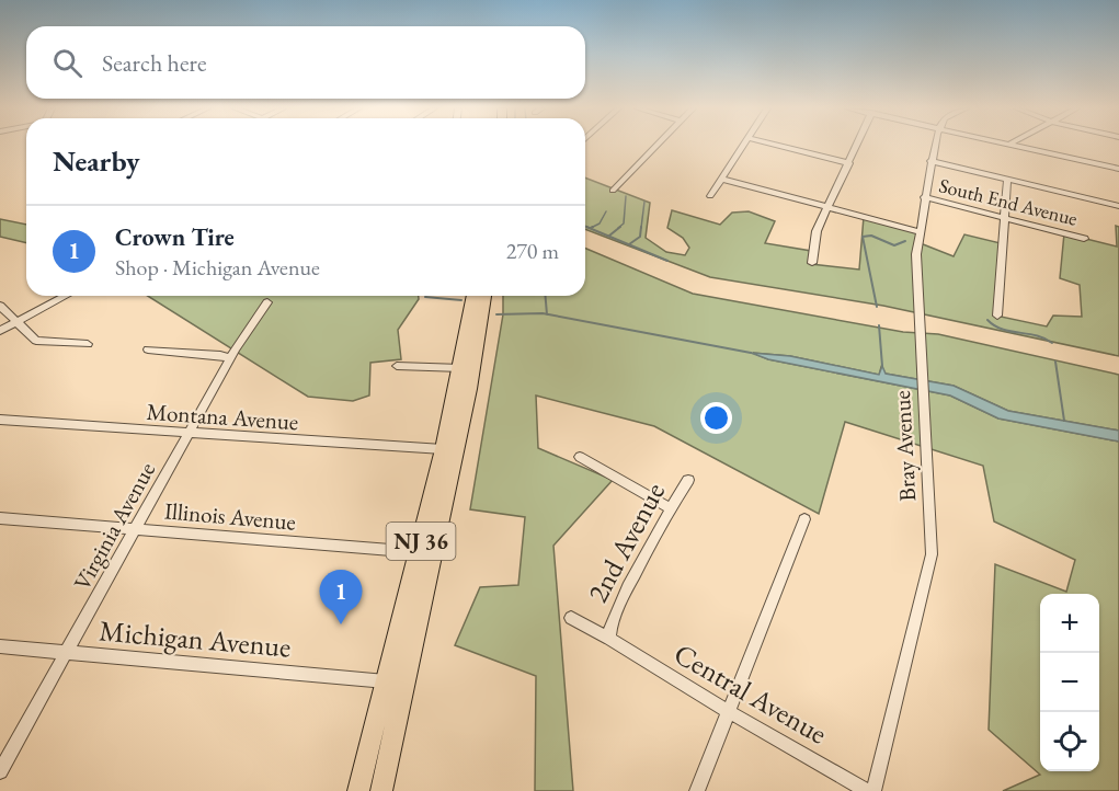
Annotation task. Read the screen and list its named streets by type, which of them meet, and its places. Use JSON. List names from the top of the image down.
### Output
{
  "streets": {
    "highway": ["NJ 36"],
    "street": [
      "South End Avenue",
      "Montana Avenue",
      "Bray Avenue",
      "Illinois Avenue",
      "Virginia Avenue",
      "2nd Avenue",
      "Michigan Avenue",
      "Central Avenue"
    ]
  },
  "crossings": [
    ["South End Avenue", "Bray Avenue"],
    ["Montana Avenue", "Virginia Avenue"],
    ["Montana Avenue", "NJ 36"],
    ["Illinois Avenue", "Virginia Avenue"],
    ["Illinois Avenue", "NJ 36"],
    ["Virginia Avenue", "Michigan Avenue"],
    ["NJ 36", "Michigan Avenue"],
    ["2nd Avenue", "Central Avenue"]
  ],
  "page": {
    "search": "Search here",
    "heading": "Nearby",
    "list": [
      {
        "mark": "1",
        "name": "Crown Tire",
        "note": "Shop · Michigan Avenue",
        "value": "270 m"
      }
    ],
    "pins": "1",
    "map_buttons": ["+", "−"]
  }
}
